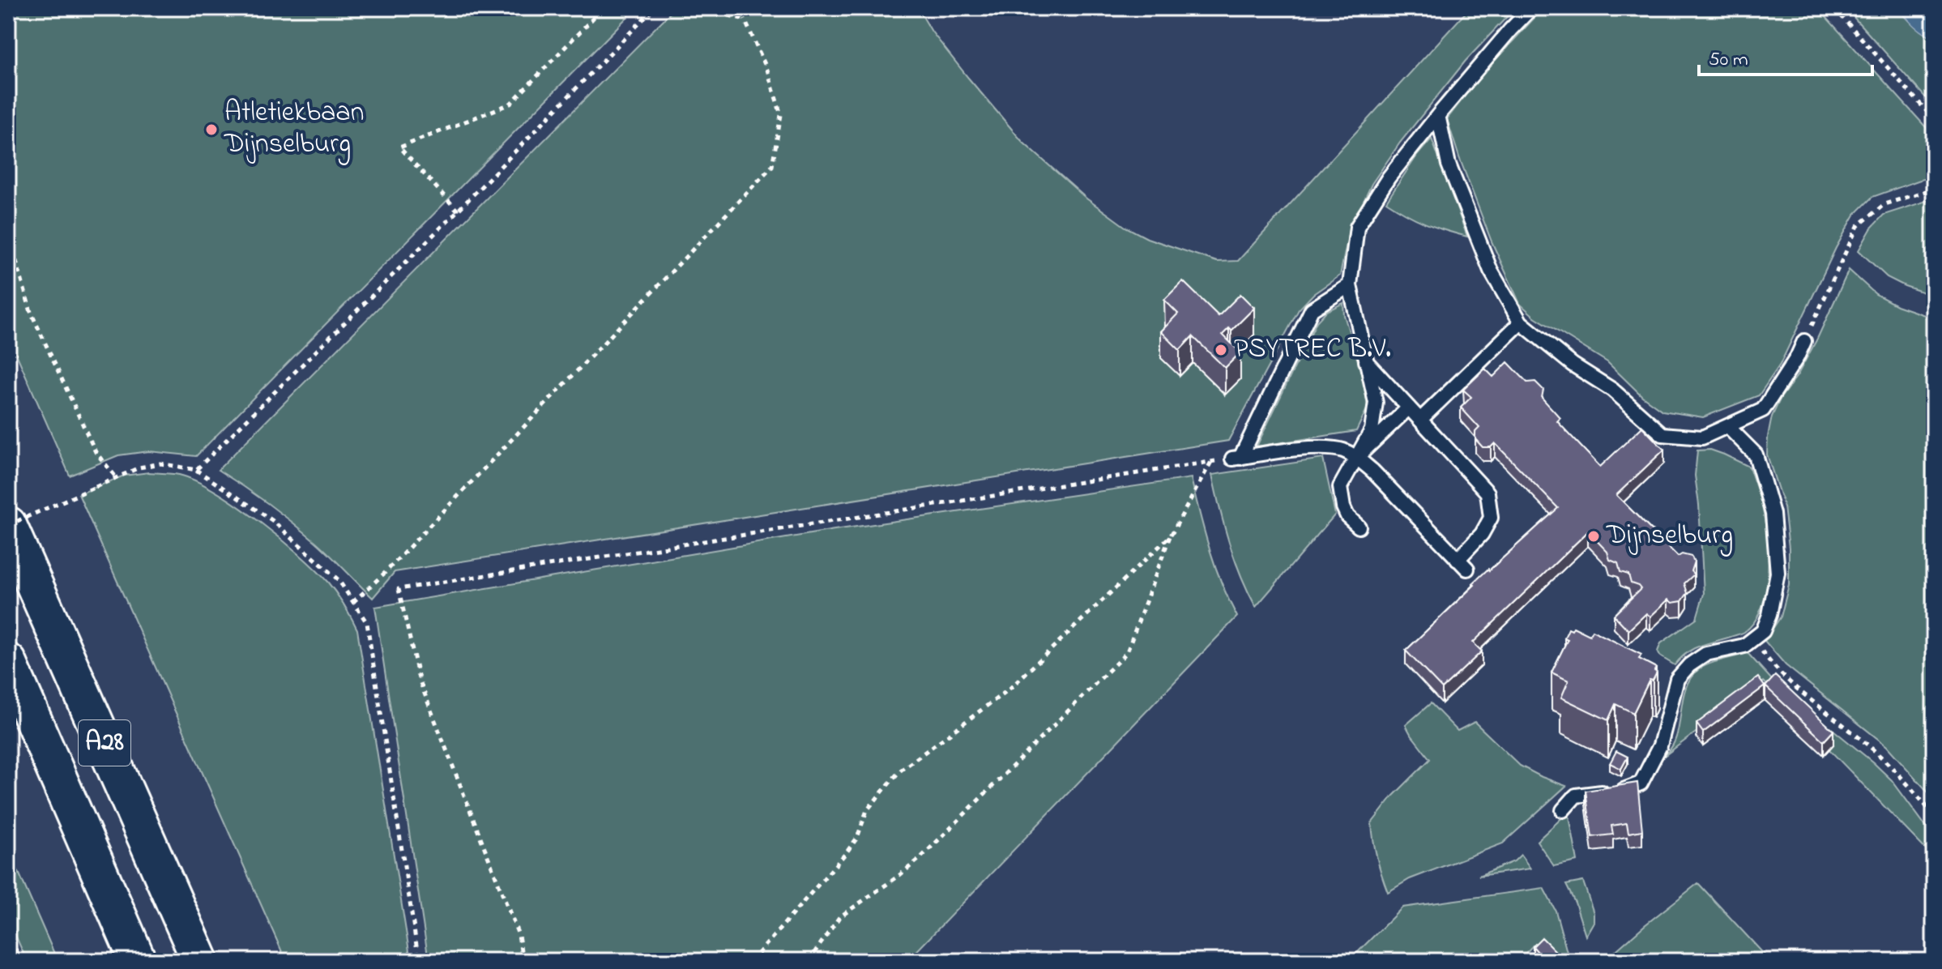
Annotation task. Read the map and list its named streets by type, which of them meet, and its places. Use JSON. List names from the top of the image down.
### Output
{
  "streets": {
    "highway": ["A28"]
  },
  "places": ["Atletiekbaan Dijnselburg", "PSYTREC B.V.", "Dijnselburg"],
  "scale_bar": "50 m"
}
